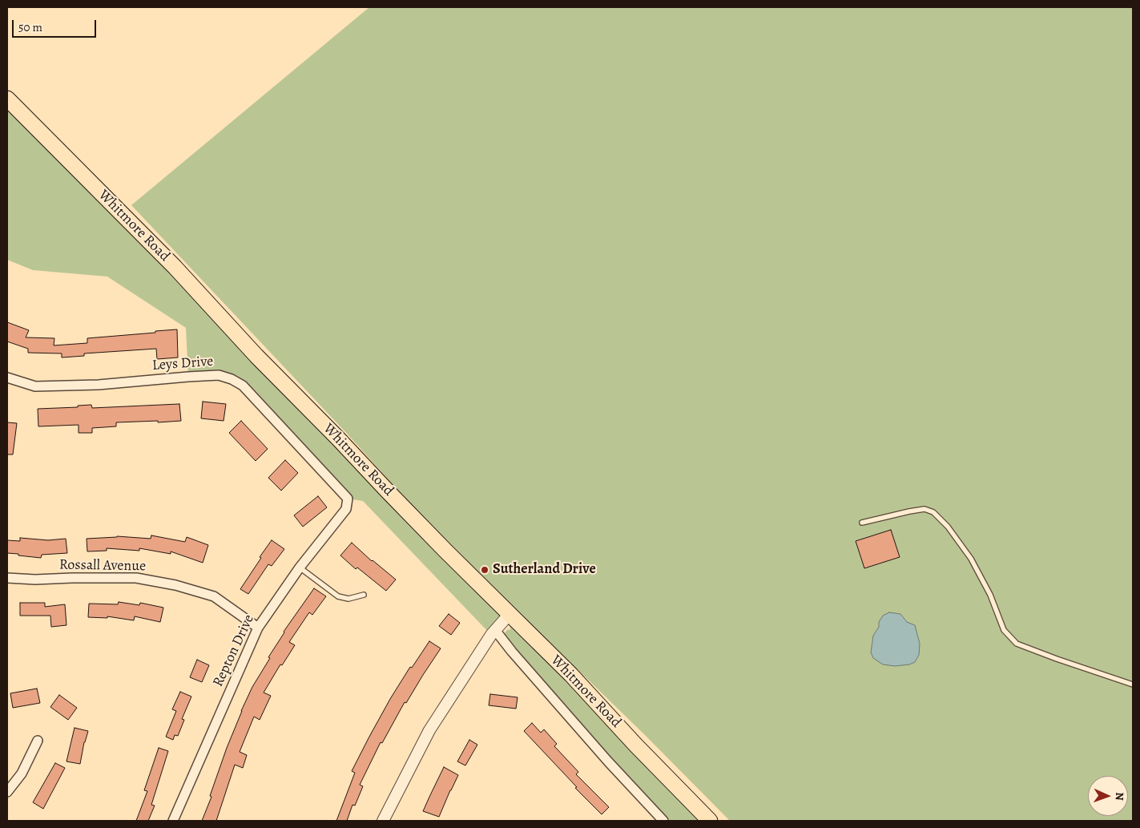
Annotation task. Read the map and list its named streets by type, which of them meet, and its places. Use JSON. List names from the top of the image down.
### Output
{
  "streets": {
    "highway": ["Whitmore Road"],
    "street": ["Leys Drive", "Rossall Avenue", "Repton Drive"]
  },
  "crossings": [
    ["Leys Drive", "Repton Drive"],
    ["Rossall Avenue", "Repton Drive"]
  ],
  "places": ["Sutherland Drive"],
  "scale_bar": "50 m",
  "north": "right"
}
